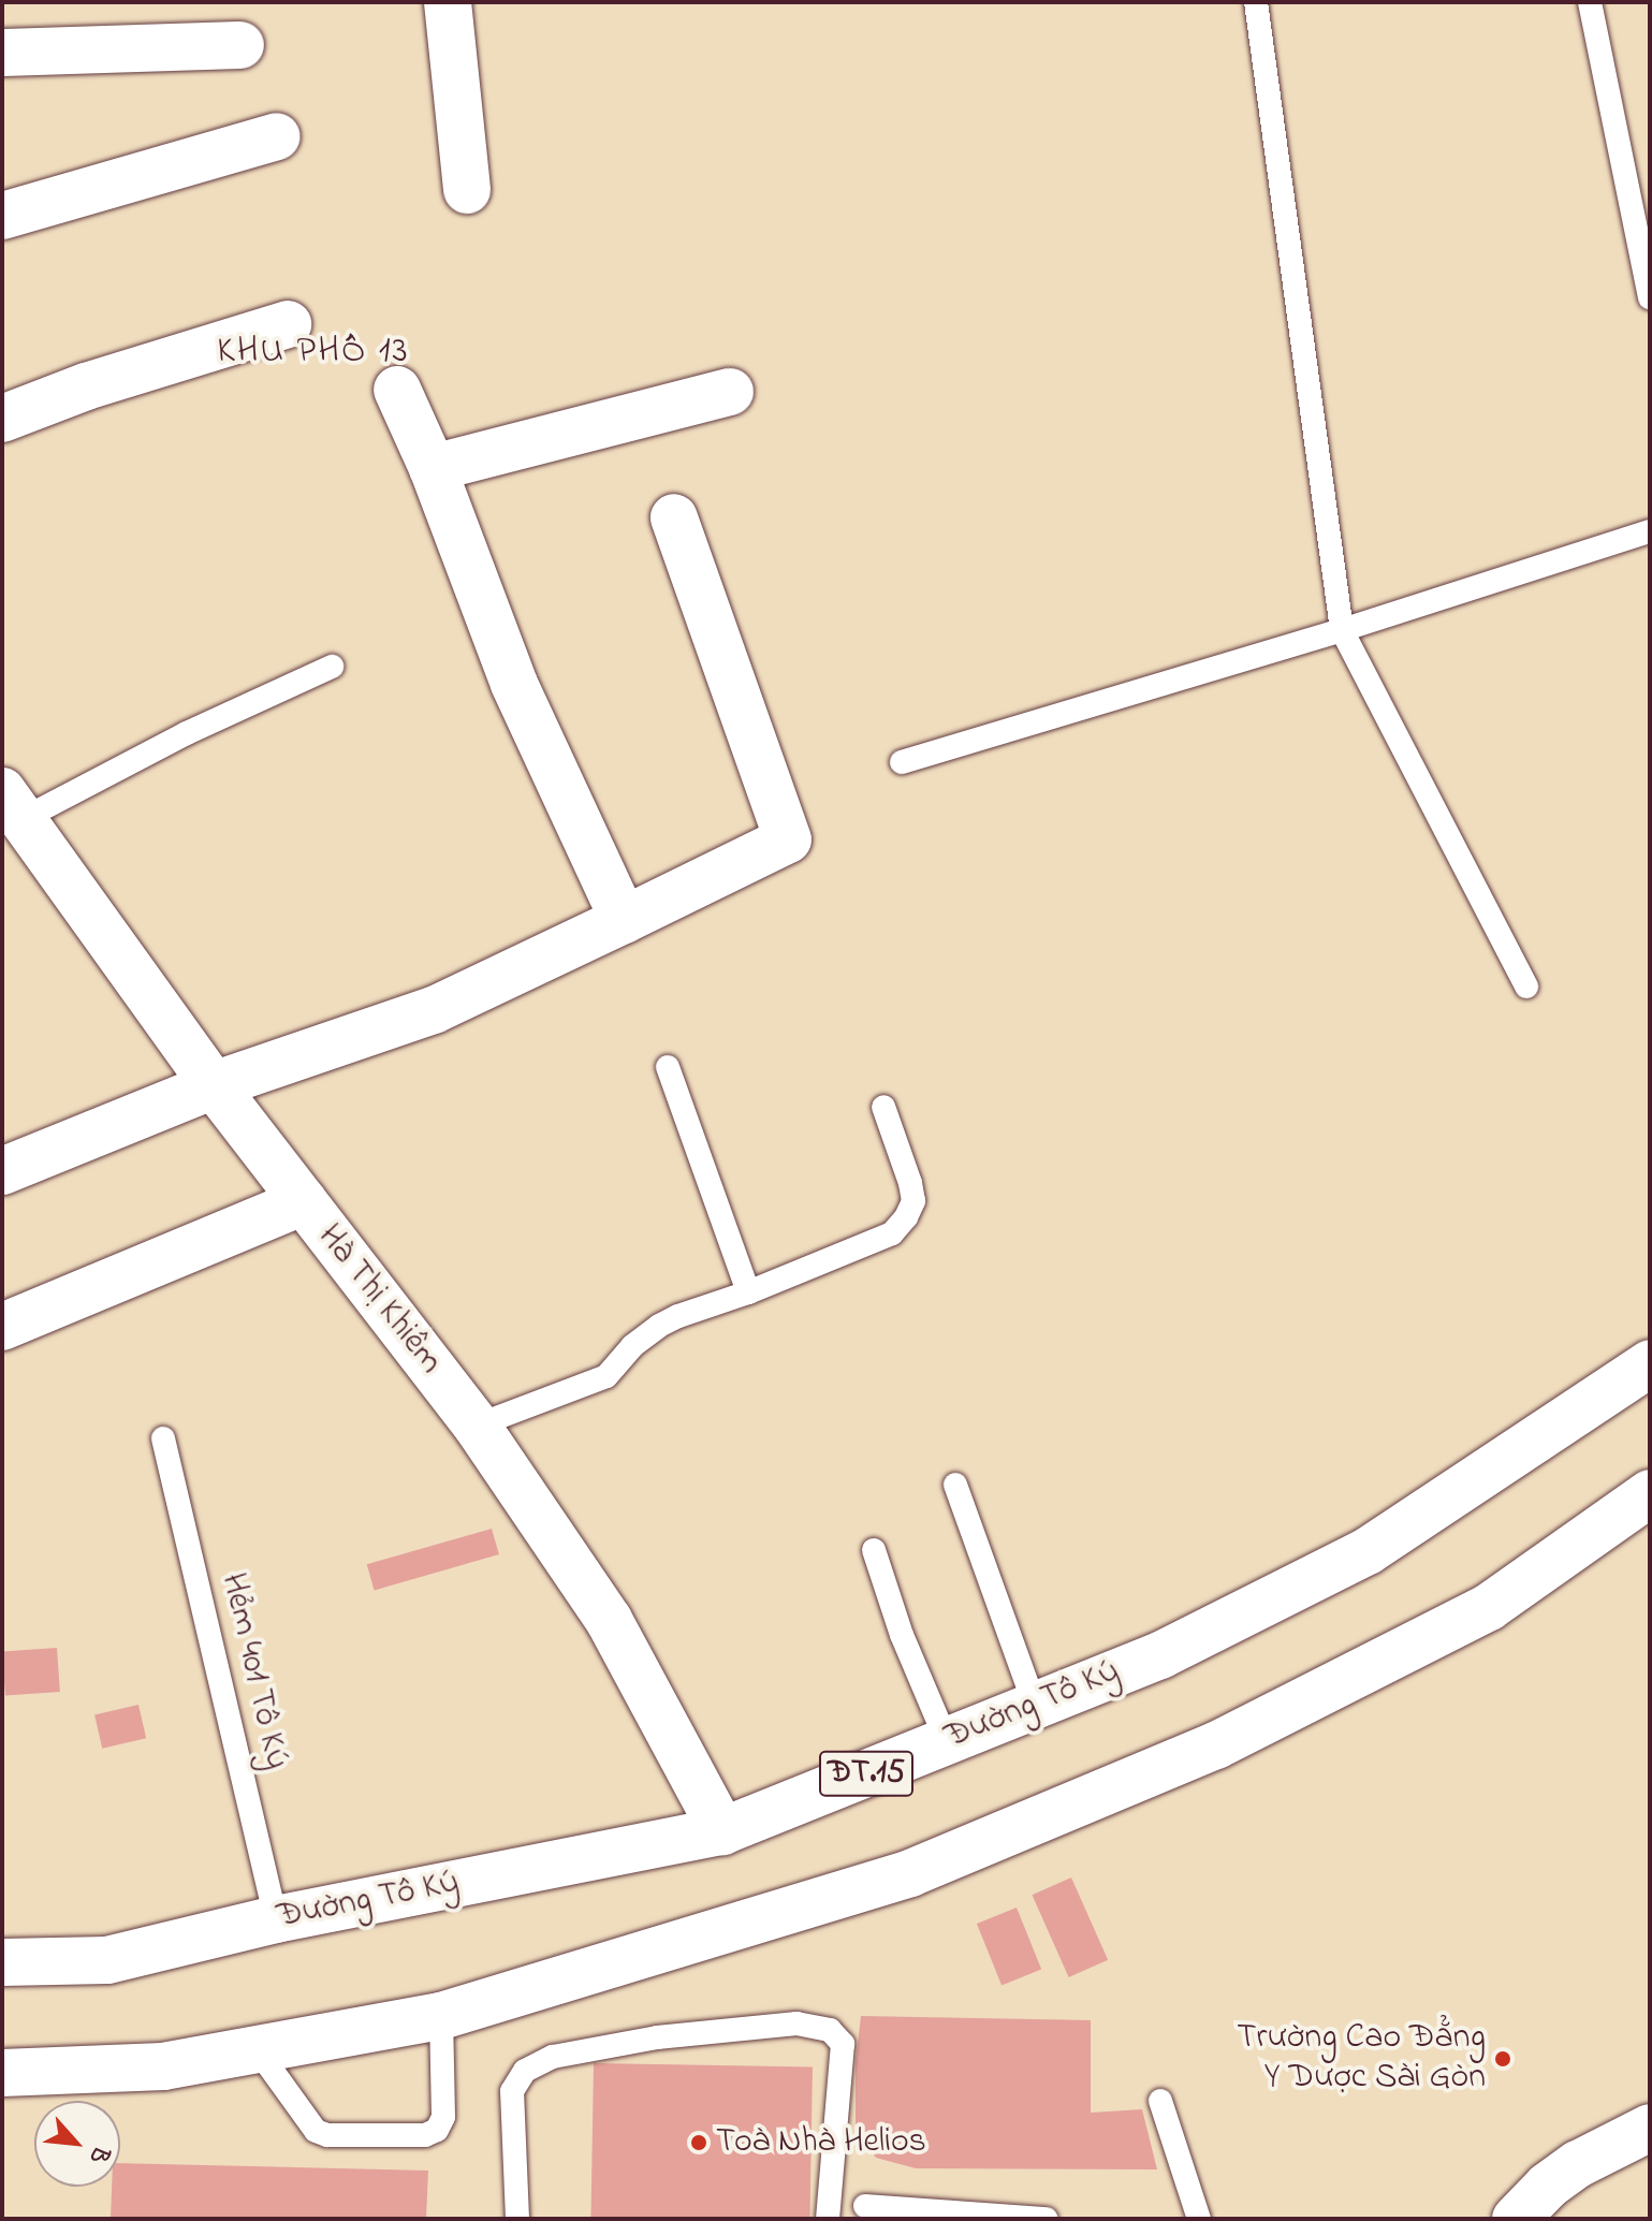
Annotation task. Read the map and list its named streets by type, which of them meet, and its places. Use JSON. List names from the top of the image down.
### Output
{
  "streets": {
    "street": ["Hà Thị Khiêm", "Đường Tô Ký", "ĐT.15"],
    "lane": ["Hẻm 401 Tô Ký"]
  },
  "crossings": [
    ["Hà Thị Khiêm", "Đường Tô Ký"],
    ["Hẻm 401 Tô Ký", "Đường Tô Ký"]
  ],
  "districts": ["KHU PHỐ 13"],
  "places": ["Trường Cao Đẳng Y Dược Sài Gòn", "Toà Nhà Helios"],
  "north": "bottom right"
}
